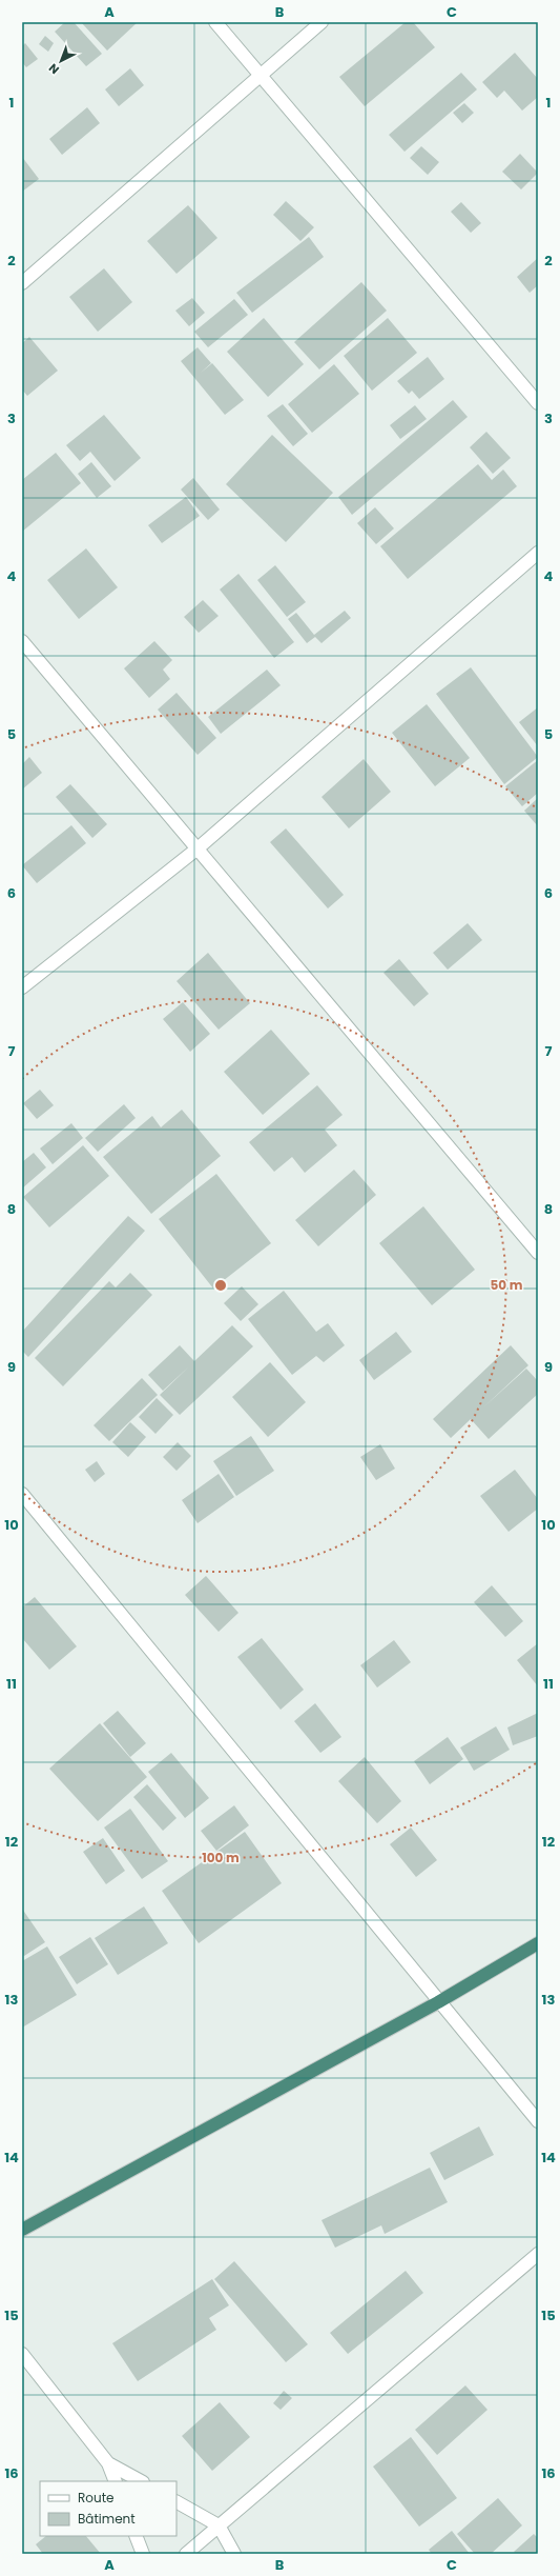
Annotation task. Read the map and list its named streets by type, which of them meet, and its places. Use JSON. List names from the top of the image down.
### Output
{
  "legend": ["Route", "Bâtiment"],
  "north": "bottom left",
  "grid": {
    "columns": ["A", "B", "C"],
    "rows": [
      "1",
      "2",
      "3",
      "4",
      "5",
      "6",
      "7",
      "8",
      "9",
      "10",
      "11",
      "12",
      "13",
      "14",
      "15",
      "16"
    ]
  },
  "rings": ["50 m", "100 m"]
}
